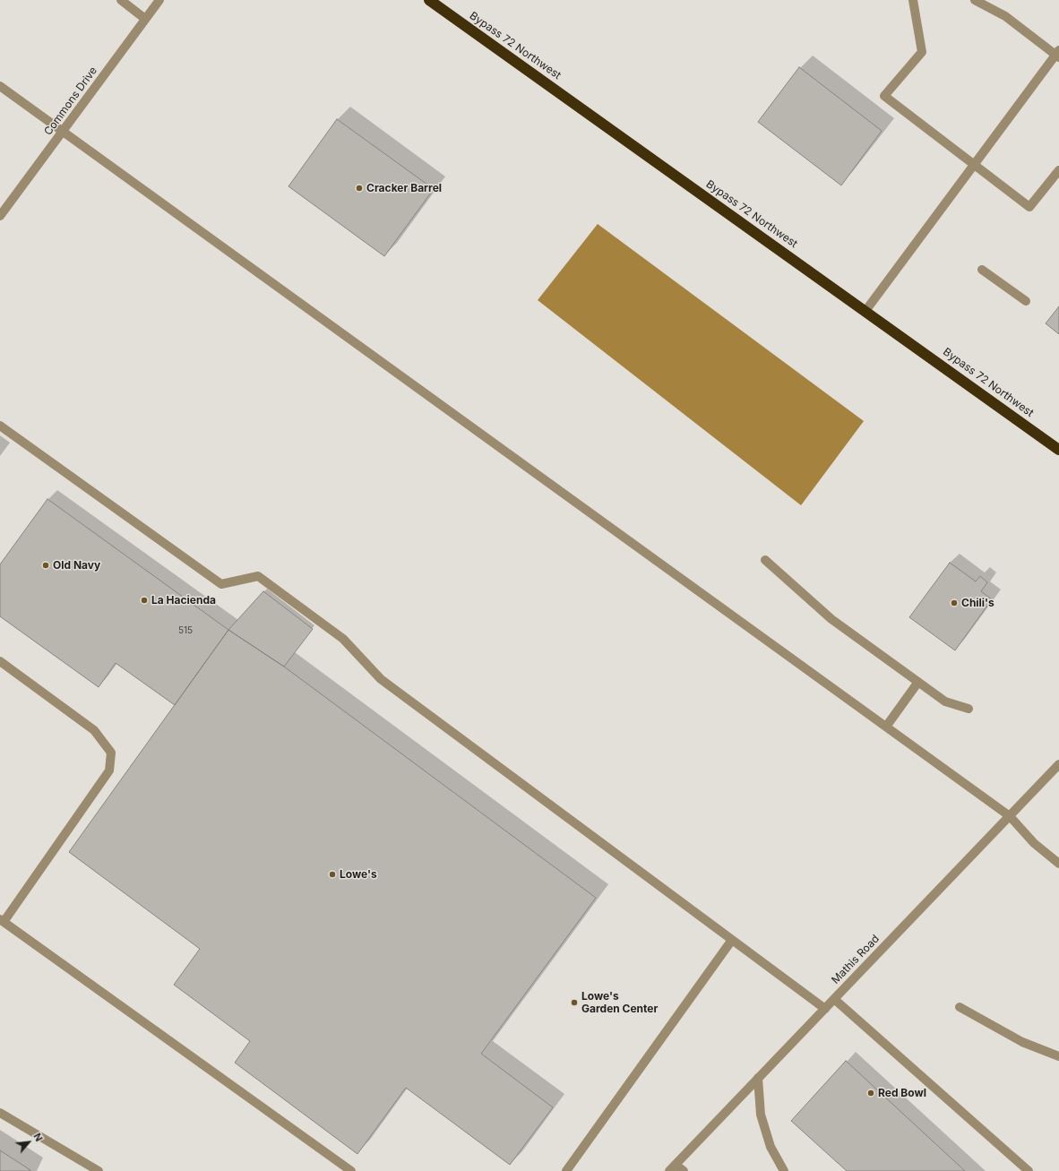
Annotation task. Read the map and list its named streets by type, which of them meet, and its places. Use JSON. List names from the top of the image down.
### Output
{
  "streets": {
    "highway": ["Bypass 72 Northwest"],
    "street": ["Commons Drive", "Mathis Road"]
  },
  "places": [
    "Cracker Barrel",
    "Old Navy",
    "La Hacienda",
    "Chili's",
    "Lowe's",
    "Lowe's Garden Center",
    "Red Bowl"
  ],
  "house_numbers": ["515"],
  "north": "top right"
}
